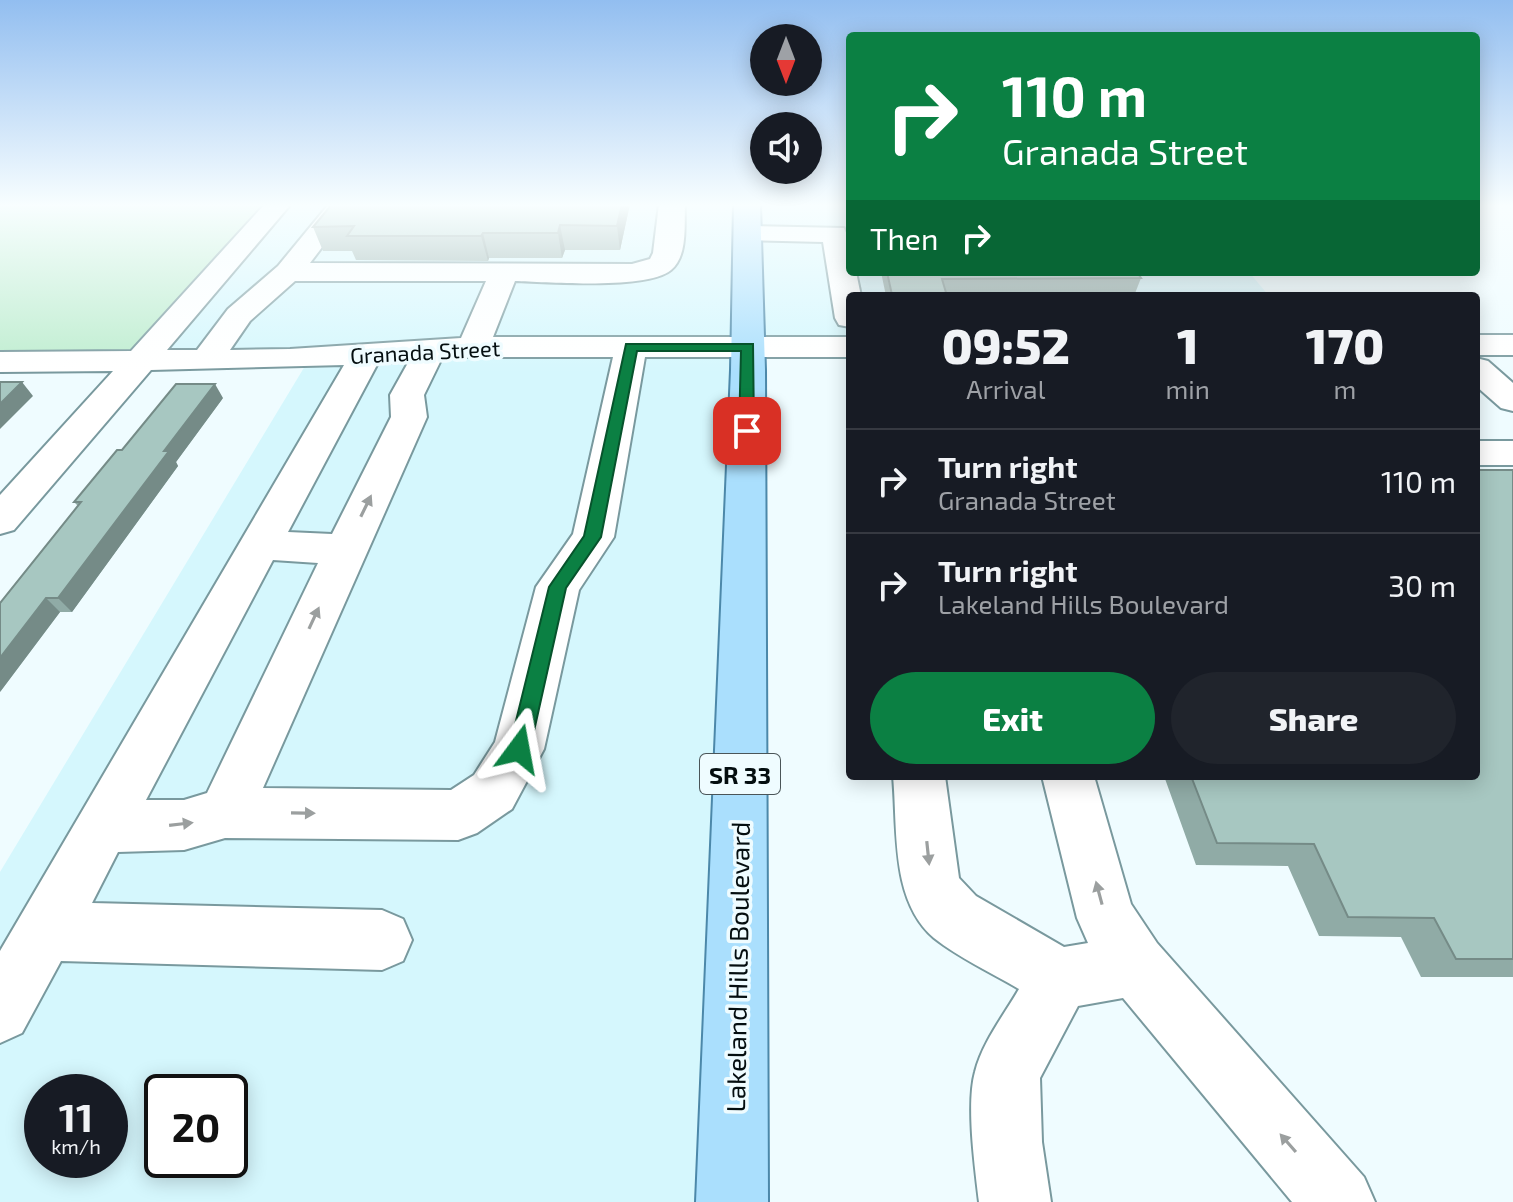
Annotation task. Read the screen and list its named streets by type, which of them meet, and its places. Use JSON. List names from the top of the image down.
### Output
{
  "streets": {
    "main road": ["SR 33", "Lakeland Hills Boulevard"],
    "street": ["Granada Street"]
  },
  "crossings": [
    ["Granada Street", "Lakeland Hills Boulevard"]
  ],
  "north": "bottom",
  "page": {
    "turn": ["110 m", "Granada Street"],
    "then": "Then",
    "eta": [
      "09:52",
      "Arrival",
      "1",
      "min",
      "170",
      "m"
    ],
    "list": [
      {
        "name": "Turn right",
        "note": "Granada Street",
        "value": "110 m"
      },
      {
        "name": "Turn right",
        "note": "Lakeland Hills Boulevard",
        "value": "30 m"
      }
    ],
    "buttons": ["Exit", "Share"],
    "speed": "11 km/h",
    "limit": "20"
  }
}
